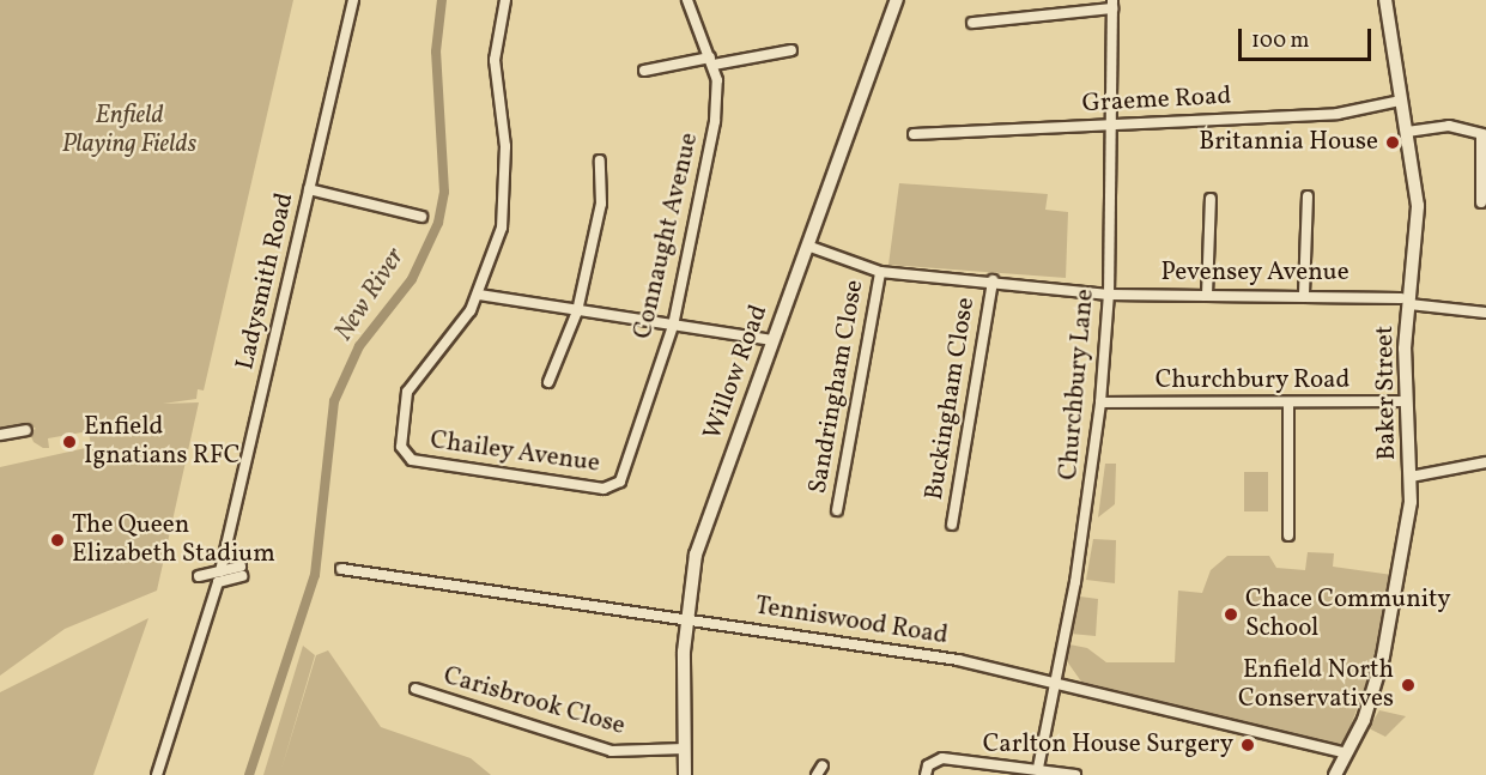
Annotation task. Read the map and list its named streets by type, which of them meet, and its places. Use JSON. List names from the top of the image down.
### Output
{
  "streets": {
    "street": [
      "Graeme Road",
      "Connaught Avenue",
      "Pevensey Avenue",
      "Ladysmith Road",
      "Willow Road",
      "Churchbury Road",
      "Churchbury Lane",
      "Sandringham Close",
      "Baker Street",
      "Buckingham Close",
      "Chailey Avenue",
      "Tenniswood Road",
      "Carisbrook Close"
    ]
  },
  "crossings": [
    ["Graeme Road", "Churchbury Lane"],
    ["Graeme Road", "Baker Street"],
    ["Connaught Avenue", "Chailey Avenue"],
    ["Pevensey Avenue", "Willow Road"],
    ["Pevensey Avenue", "Churchbury Lane"],
    ["Pevensey Avenue", "Sandringham Close"],
    ["Pevensey Avenue", "Baker Street"],
    ["Pevensey Avenue", "Buckingham Close"],
    ["Willow Road", "Tenniswood Road"],
    ["Willow Road", "Carisbrook Close"],
    ["Churchbury Road", "Churchbury Lane"],
    ["Churchbury Road", "Baker Street"],
    ["Churchbury Lane", "Tenniswood Road"],
    ["Baker Street", "Tenniswood Road"]
  ],
  "water": ["New River"],
  "parks": ["Enfield Playing Fields"],
  "places": [
    "Britannia House",
    "Enfield Ignatians RFC",
    "The Queen Elizabeth Stadium",
    "Chace Community School",
    "Enfield North Conservatives",
    "Carlton House Surgery"
  ],
  "scale_bar": "100 m"
}
